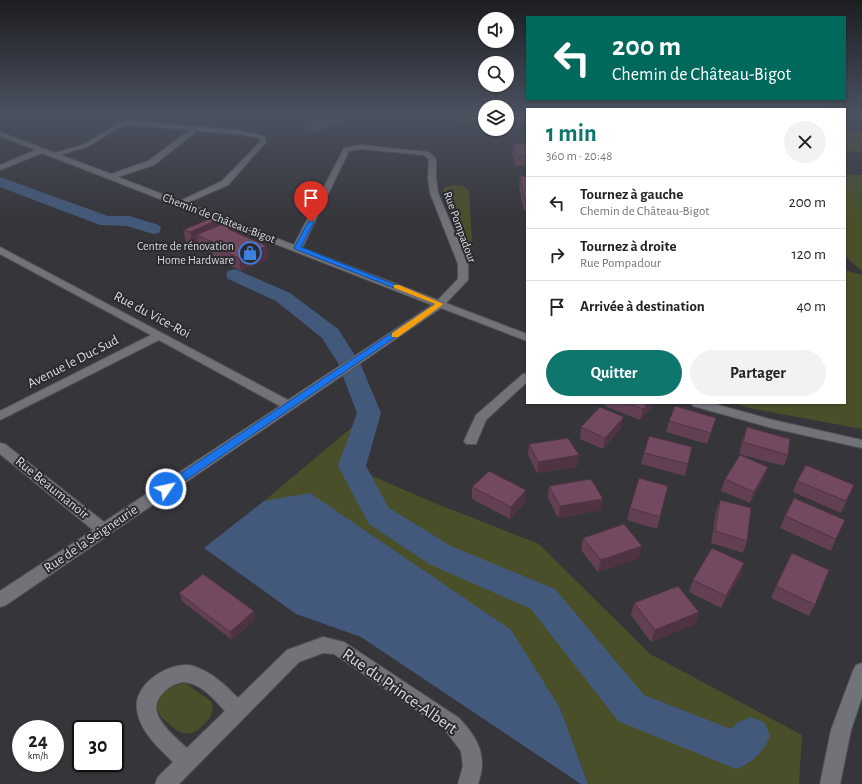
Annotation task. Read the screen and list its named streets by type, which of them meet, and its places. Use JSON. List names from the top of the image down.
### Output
{
  "streets": {
    "street": [
      "Chemin de Château-Bigot",
      "Rue Pompadour",
      "Rue du Vice-Roi",
      "Avenue le Duc Sud",
      "Rue Beaumanoir",
      "Rue de la Seigneurie",
      "Rue du Prince-Albert"
    ]
  },
  "crossings": [
    ["Chemin de Château-Bigot", "Rue Pompadour"],
    ["Chemin de Château-Bigot", "Rue de la Seigneurie"],
    ["Rue Pompadour", "Rue de la Seigneurie"],
    ["Rue du Vice-Roi", "Avenue le Duc Sud"],
    ["Rue du Vice-Roi", "Rue de la Seigneurie"],
    ["Rue Beaumanoir", "Rue de la Seigneurie"]
  ],
  "places": {
    "shop": ["Centre de rénovation Home Hardware"]
  },
  "page": {
    "turn": ["200 m", "Chemin de Château-Bigot"],
    "heading": ["1 min", "360 m · 20:48"],
    "list": [
      {
        "name": "Tournez à gauche",
        "note": "Chemin de Château-Bigot",
        "value": "200 m"
      },
      {
        "name": "Tournez à droite",
        "note": "Rue Pompadour",
        "value": "120 m"
      },
      {
        "name": "Arrivée à destination",
        "value": "40 m"
      }
    ],
    "buttons": ["Quitter", "Partager"],
    "speed": "24 km/h",
    "limit": "30"
  }
}
